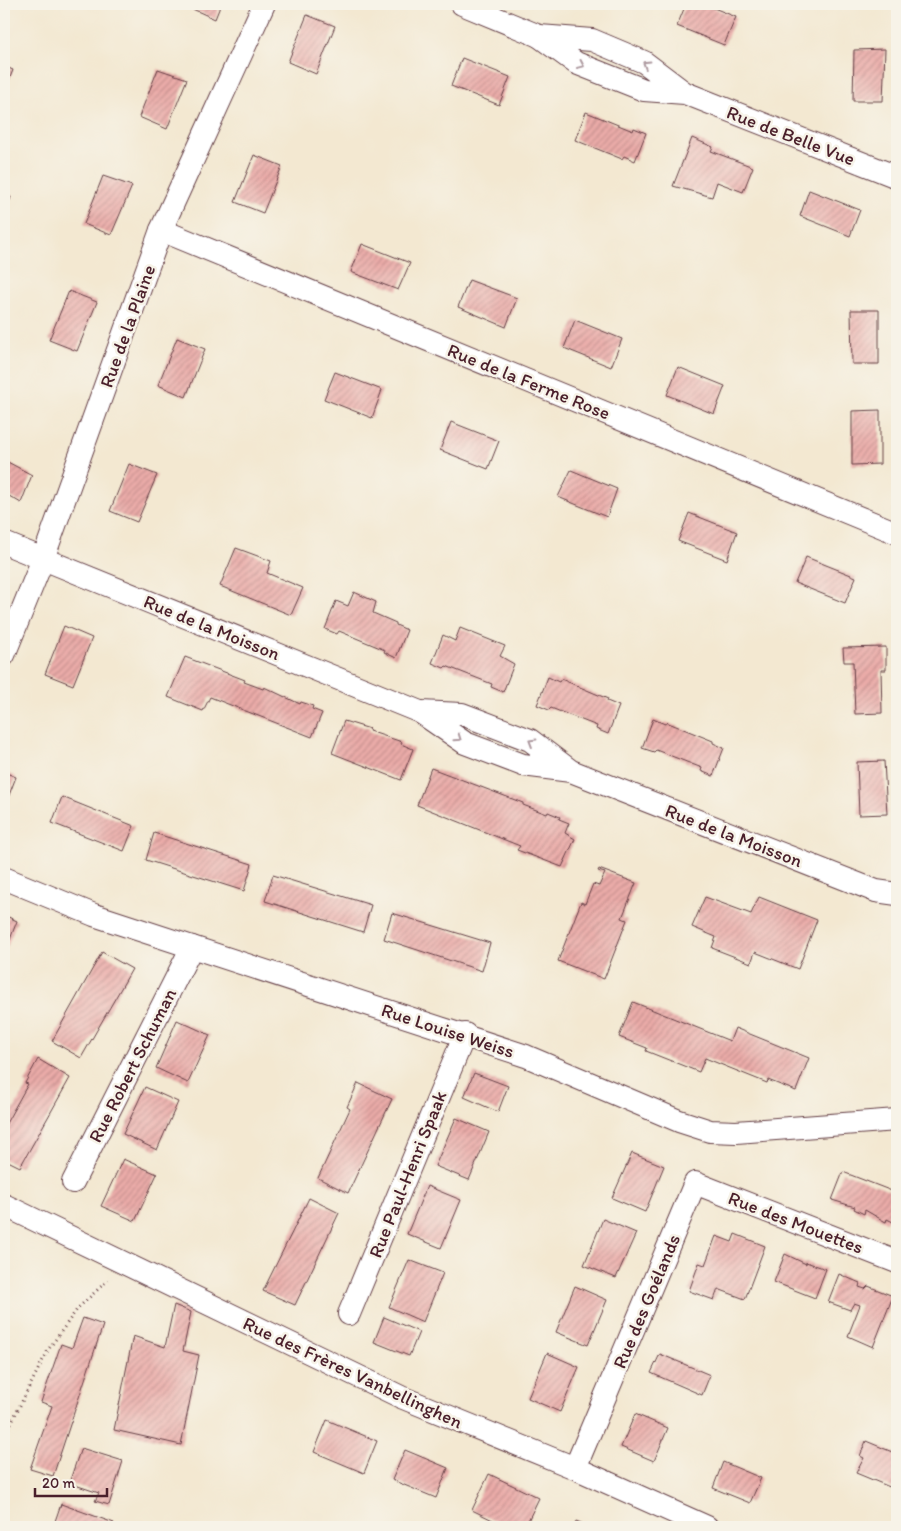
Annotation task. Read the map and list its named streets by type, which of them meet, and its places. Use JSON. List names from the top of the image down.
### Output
{
  "streets": {
    "street": [
      "Rue de Belle Vue",
      "Rue de la Plaine",
      "Rue de la Ferme Rose",
      "Rue de la Moisson",
      "Rue Louise Weiss",
      "Rue Robert Schuman",
      "Rue Paul-Henri Spaak",
      "Rue des Mouettes",
      "Rue des Goélands",
      "Rue des Frères Vanbellinghen"
    ]
  },
  "crossings": [
    ["Rue de la Plaine", "Rue de la Ferme Rose"],
    ["Rue de la Plaine", "Rue de la Moisson"],
    ["Rue Louise Weiss", "Rue Robert Schuman"],
    ["Rue Louise Weiss", "Rue Paul-Henri Spaak"],
    ["Rue des Mouettes", "Rue des Goélands"],
    ["Rue des Goélands", "Rue des Frères Vanbellinghen"]
  ],
  "scale_bar": "20 m"
}
